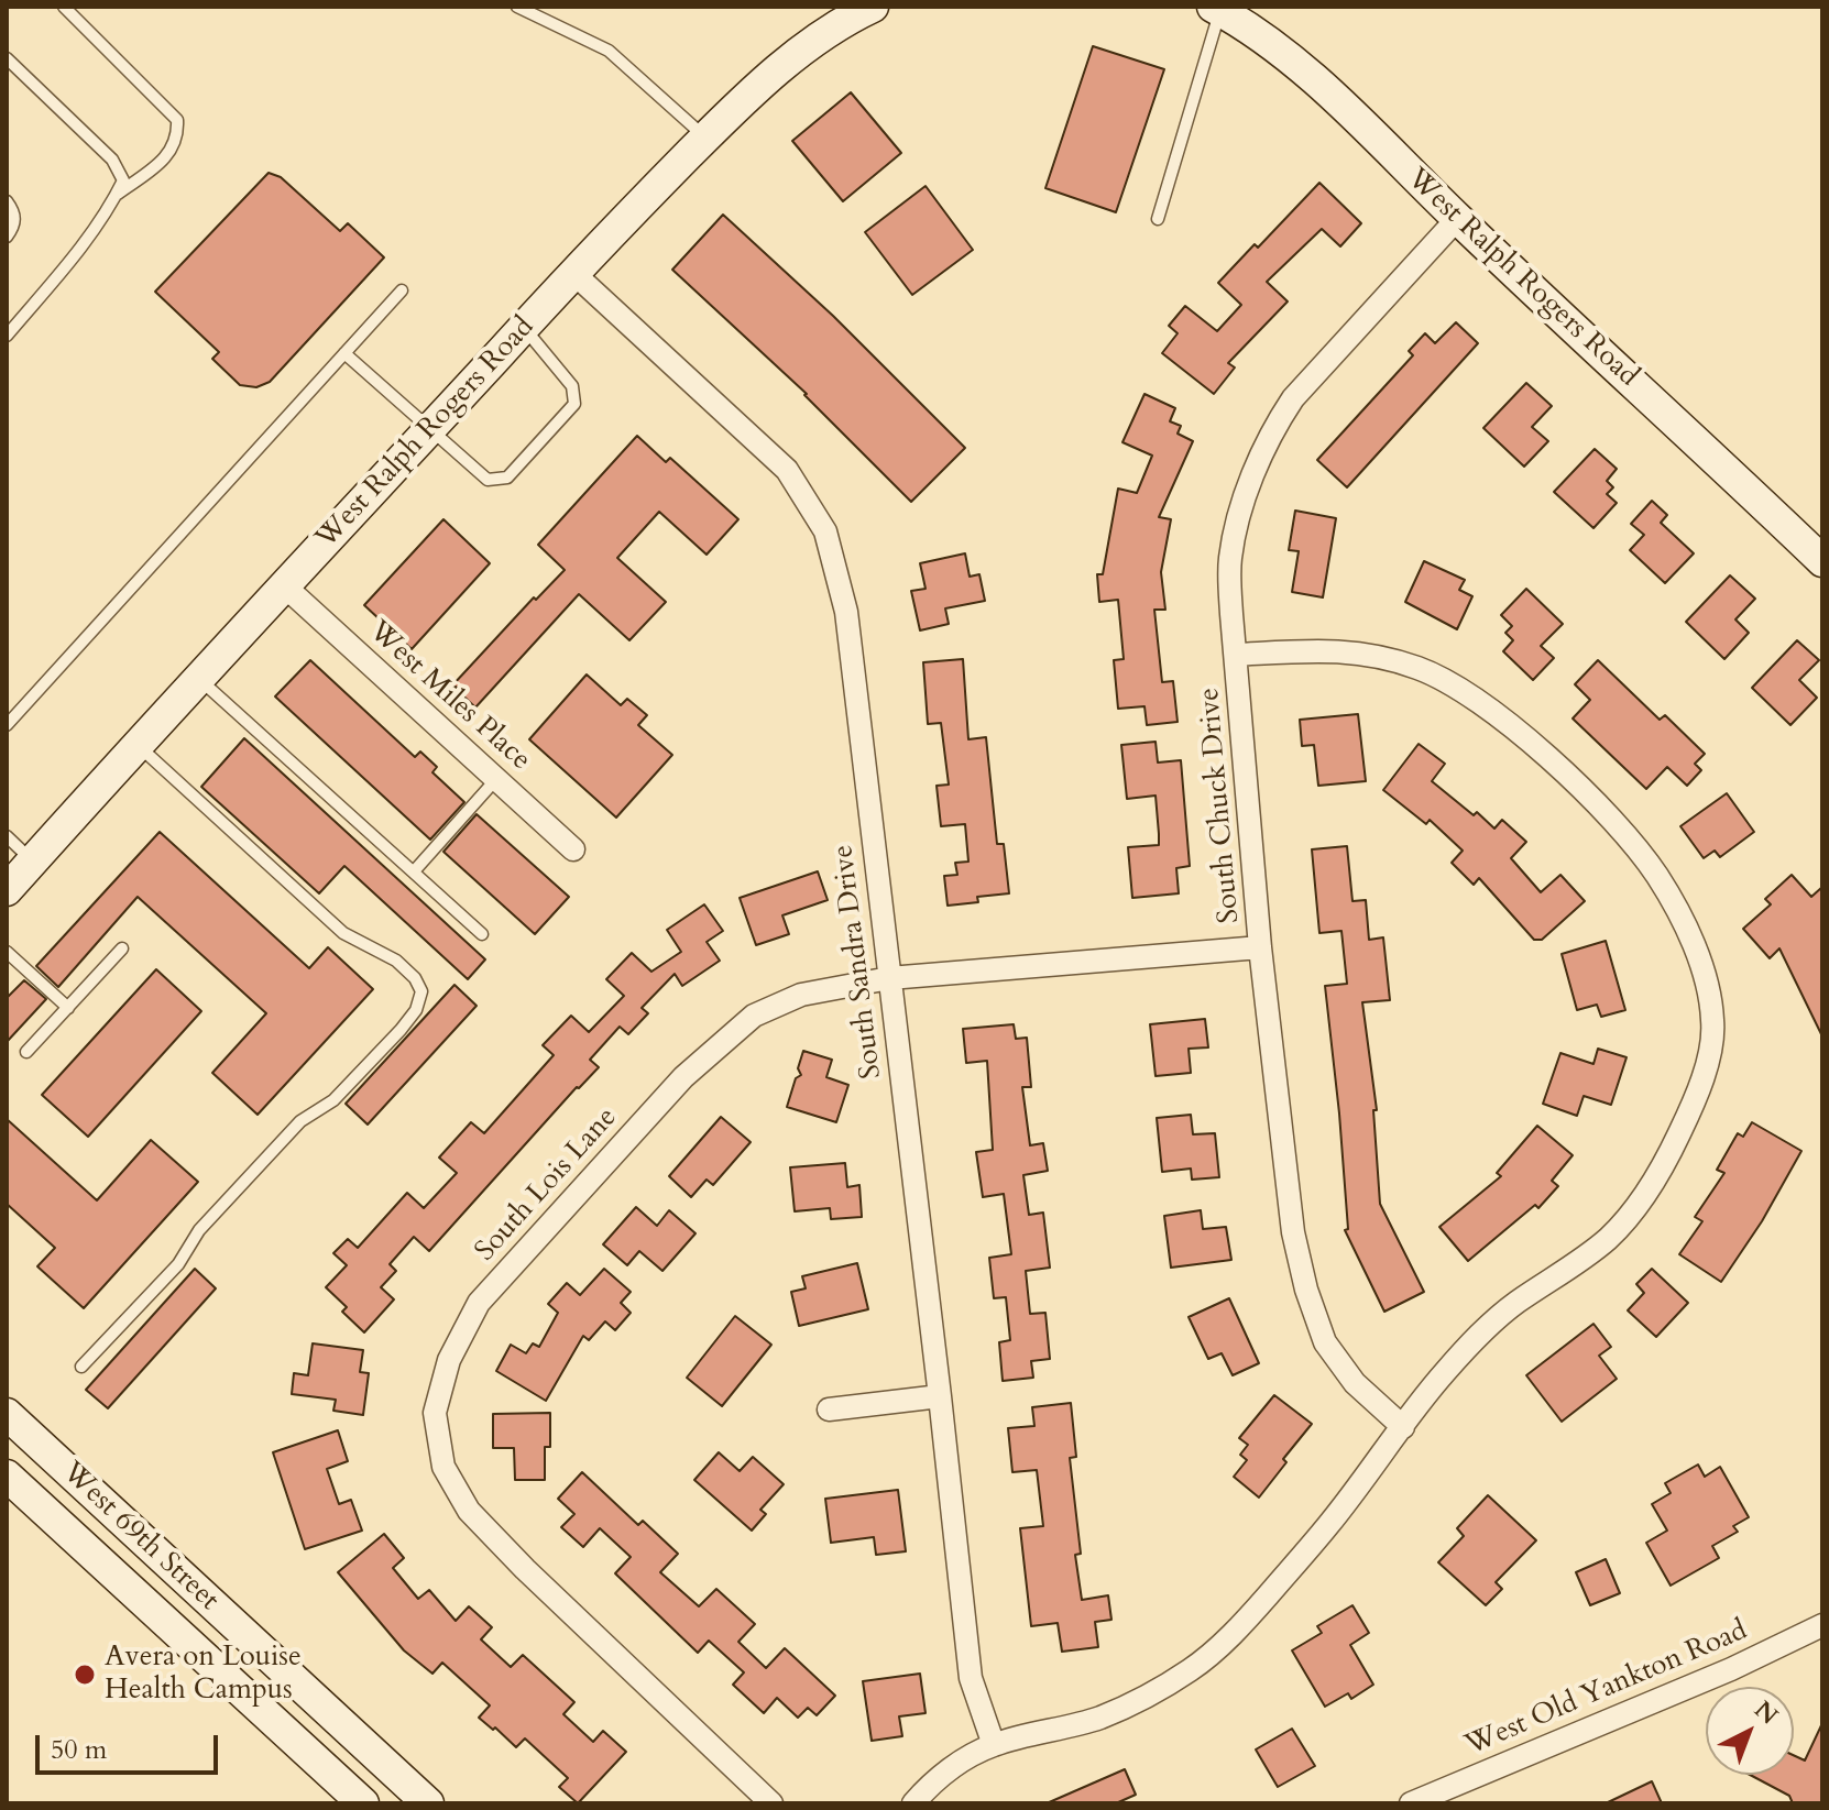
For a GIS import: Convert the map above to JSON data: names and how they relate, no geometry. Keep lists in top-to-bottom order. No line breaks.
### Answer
{"streets":{"street":["West Ralph Rogers Road","West Miles Place","South Chuck Drive","South Sandra Drive","South Lois Lane","West 69th Street","West Old Yankton Road"]},"crossings":[["West Ralph Rogers Road","West Miles Place"],["West Ralph Rogers Road","South Chuck Drive"],["West Ralph Rogers Road","South Sandra Drive"],["South Chuck Drive","South Lois Lane"],["South Sandra Drive","South Lois Lane"]],"places":["Avera on Louise Health Campus"],"scale_bar":"50 m","north":"top right"}
